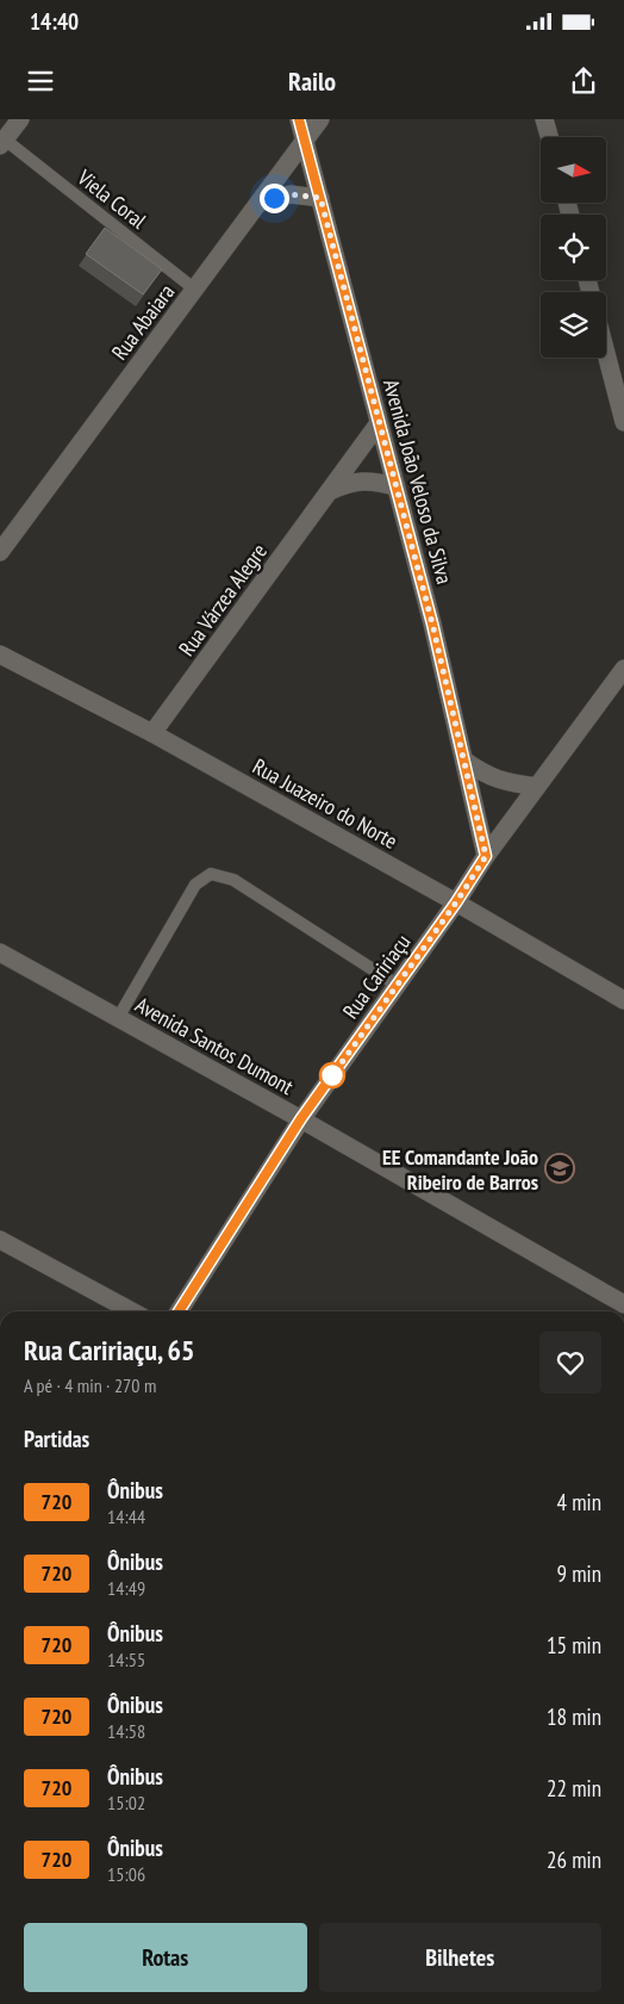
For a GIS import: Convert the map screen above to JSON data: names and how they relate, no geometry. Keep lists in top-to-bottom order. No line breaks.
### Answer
{"streets":{"street":["Rua Abaiara","Avenida João Veloso da Silva","Rua Várzea Alegre","Rua Juazeiro do Norte","Rua Caririaçu","Avenida Santos Dumont"],"lane":["Viela Coral"]},"crossings":[["Viela Coral","Rua Abaiara"],["Rua Abaiara","Avenida João Veloso da Silva"],["Avenida João Veloso da Silva","Rua Várzea Alegre"],["Avenida João Veloso da Silva","Rua Caririaçu"],["Rua Várzea Alegre","Rua Juazeiro do Norte"],["Rua Juazeiro do Norte","Rua Caririaçu"],["Rua Caririaçu","Avenida Santos Dumont"]],"places":{"school or university":["EE Comandante João Ribeiro de Barros"]},"lines":["bus line 720"],"north":"right","page":{"status":"14:40","header":"Railo","heading":[["Rua Caririaçu, 65","A pé · 4 min · 270 m"],"Partidas"],"list":[{"mark":"720","name":"Ônibus","note":"14:44","value":"4 min"},{"mark":"720","name":"Ônibus","note":"14:49","value":"9 min"},{"mark":"720","name":"Ônibus","note":"14:55","value":"15 min"},{"mark":"720","name":"Ônibus","note":"14:58","value":"18 min"},{"mark":"720","name":"Ônibus","note":"15:02","value":"22 min"},{"mark":"720","name":"Ônibus","note":"15:06","value":"26 min"}],"buttons":["Rotas","Bilhetes"]}}
